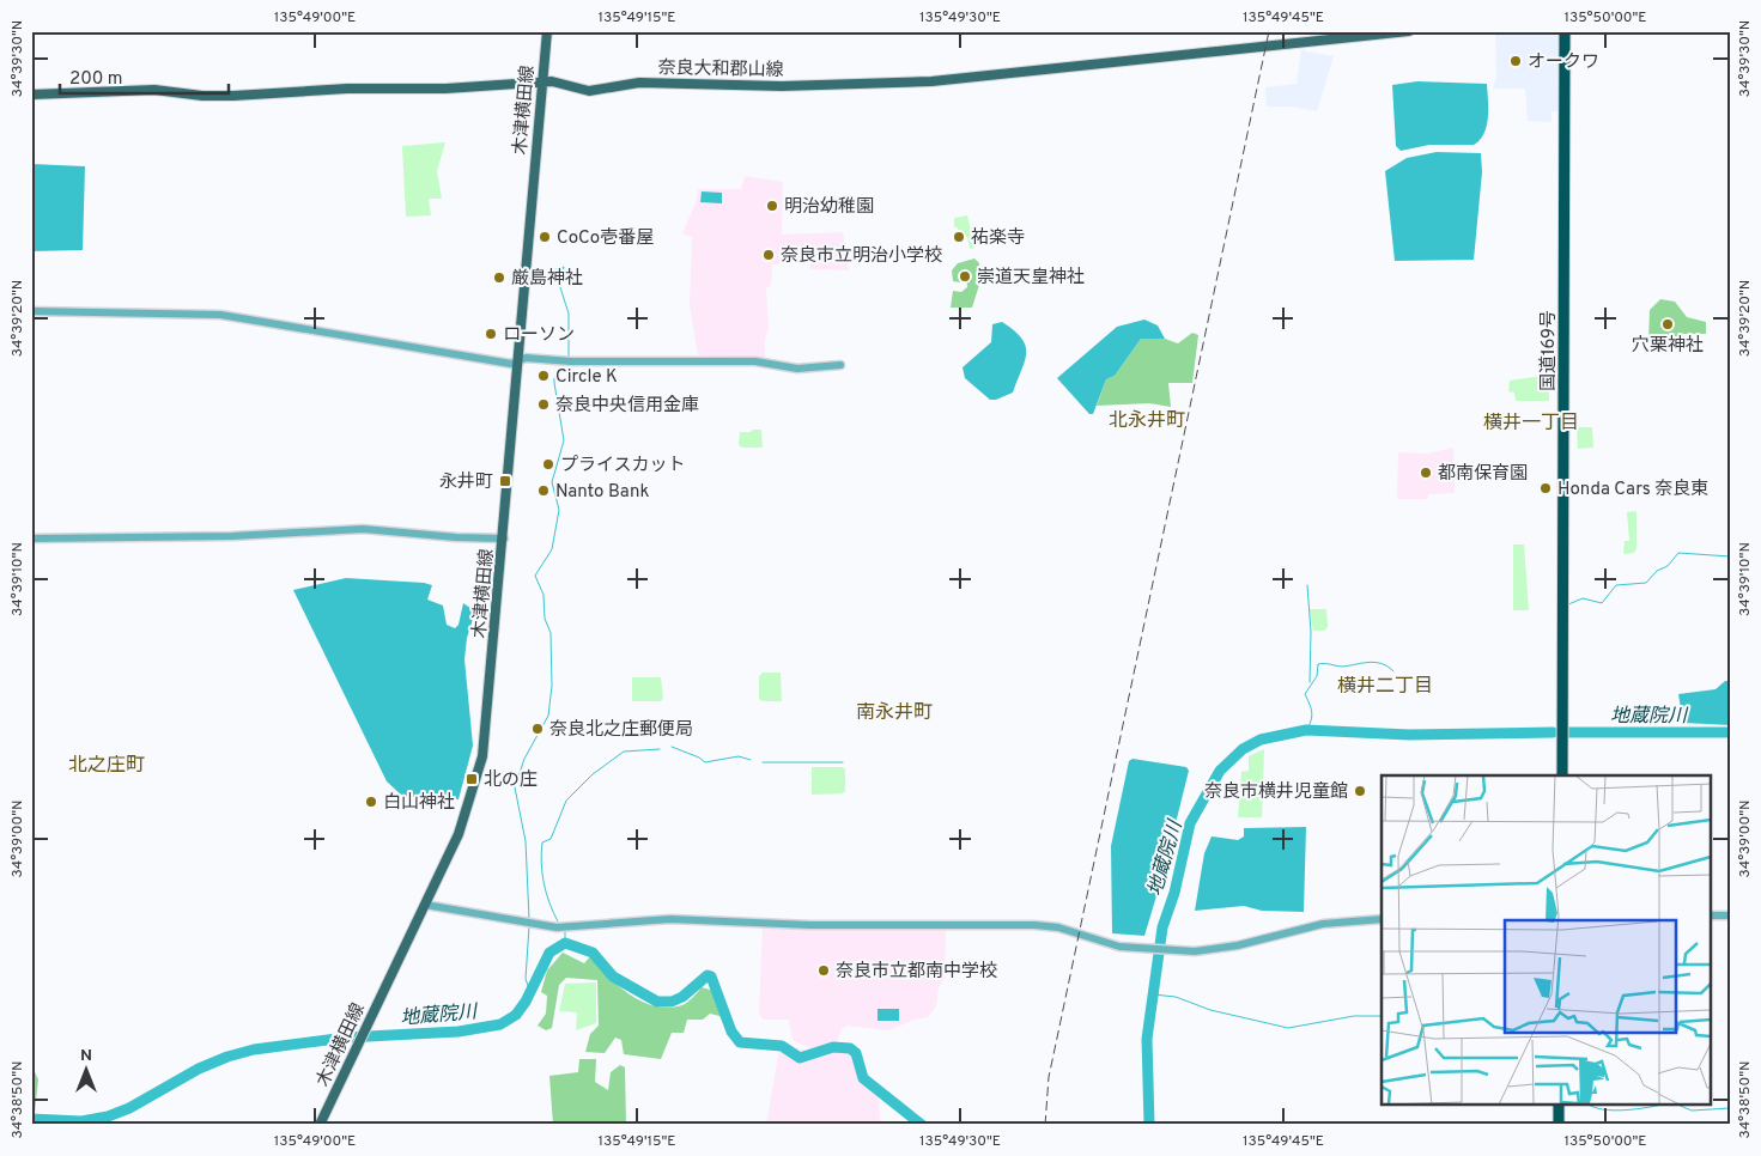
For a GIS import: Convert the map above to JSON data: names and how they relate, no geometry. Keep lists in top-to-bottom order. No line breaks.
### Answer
{"streets":{"highway":["国道169号"],"main road":["奈良大和郡山線","木津横田線"]},"crossings":[["奈良大和郡山線","木津横田線"]],"districts":["北永井町","横井一丁目","横井二丁目","南永井町","北之庄町"],"water":["地蔵院川"],"places":{"other":["オークワ","明治幼稚園","CoCo壱番屋","祐楽寺","奈良市立明治小学校","崇道天皇神社","厳島神社","穴栗神社","ローソン","Circle K","奈良中央信用金庫","プライスカット","都南保育園","Honda Cars 奈良東","Nanto Bank","奈良北之庄郵便局","奈良市横井児童館","白山神社","奈良市立都南中学校"],"transit":["永井町","北の庄"]},"scale_bar":"200 m","north":"top","coordinates":["135°49'00\"E","135°49'15\"E","135°49'30\"E","135°49'45\"E","135°50'00\"E","34°39'30\"N","34°39'20\"N","34°39'10\"N","34°39'00\"N","34°38'50\"N"]}
